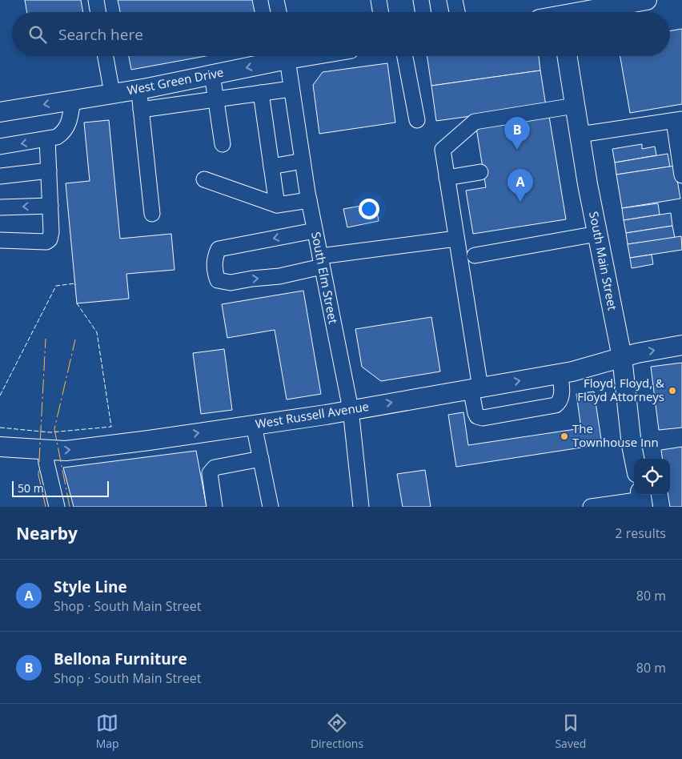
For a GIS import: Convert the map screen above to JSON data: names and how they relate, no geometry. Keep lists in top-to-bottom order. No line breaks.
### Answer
{"streets":{"main road":["West Green Drive","South Main Street","West Russell Avenue"],"street":["South Elm Street"]},"crossings":[["South Main Street","West Russell Avenue"],["South Elm Street","West Russell Avenue"]],"one_way":["West Green Drive","West Russell Avenue"],"places":["Floyd, Floyd, & Floyd Attorneys","The Townhouse Inn"],"scale_bar":"50 m","page":{"search":"Search here","pins":["B","A"],"scale":"50 m","heading":["Nearby","2 results"],"list":[{"mark":"A","name":"Style Line","note":"Shop · South Main Street","value":"80 m"},{"mark":"B","name":"Bellona Furniture","note":"Shop · South Main Street","value":"80 m"}],"nav":["Map","Directions","Saved"]}}
